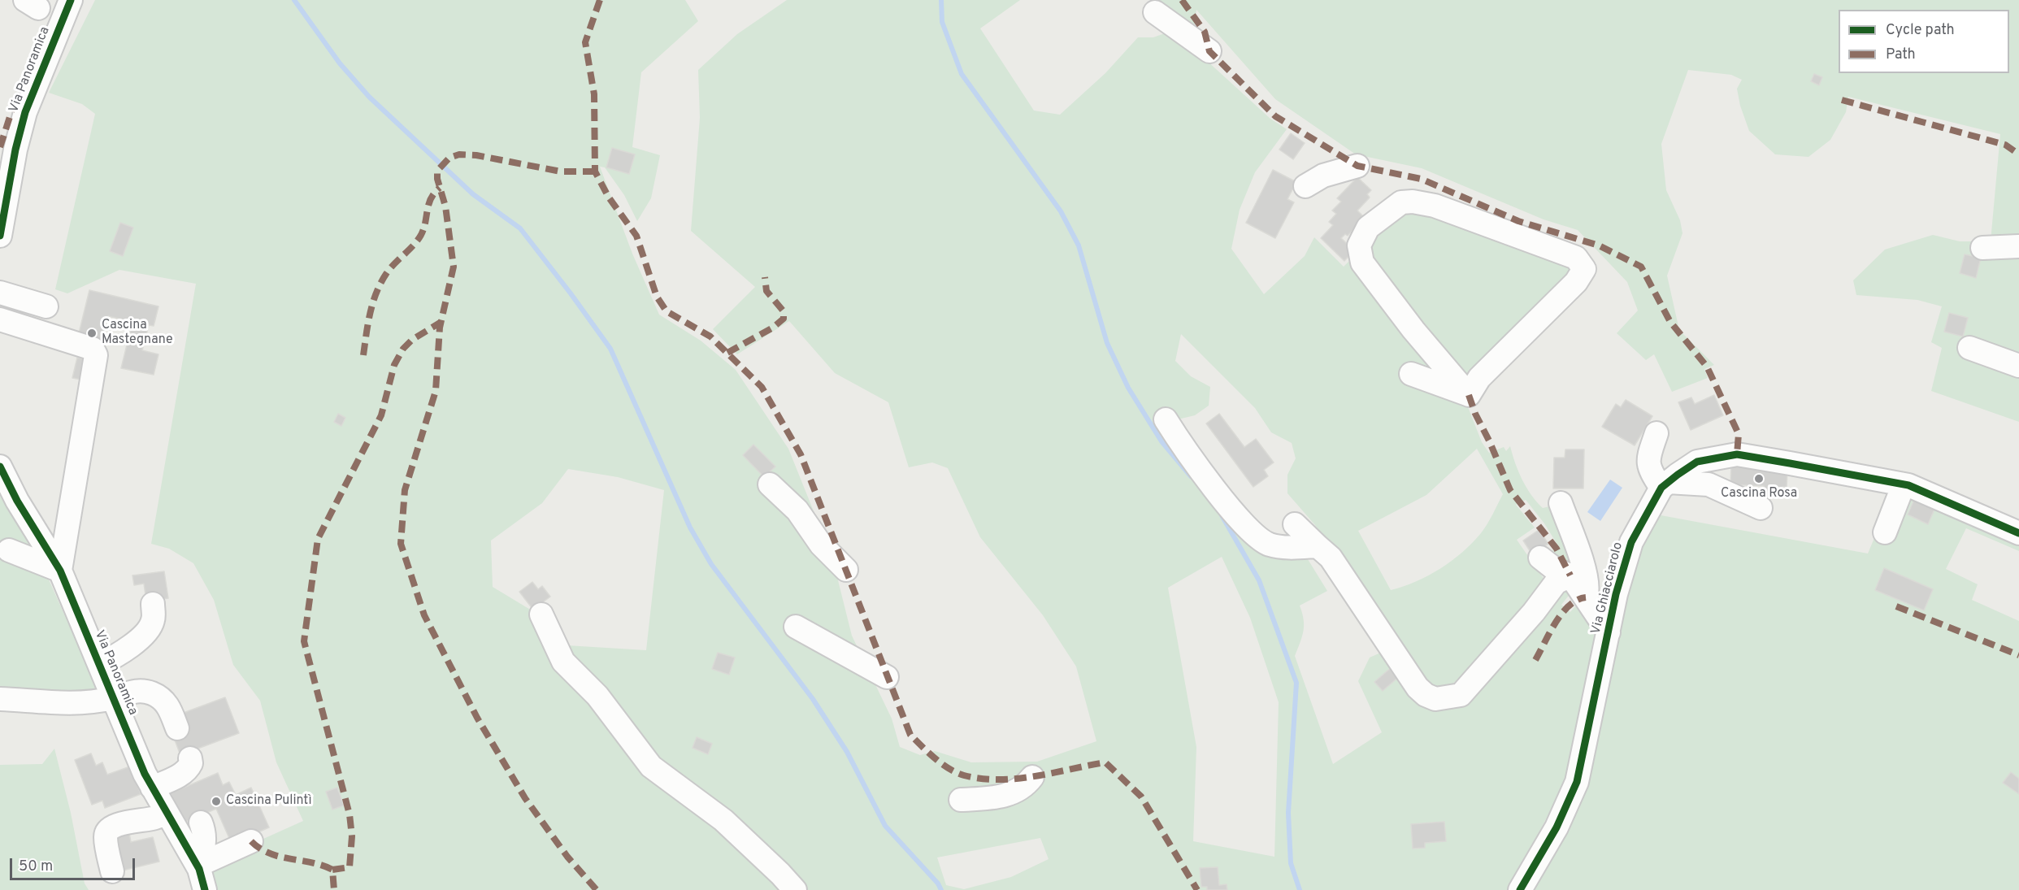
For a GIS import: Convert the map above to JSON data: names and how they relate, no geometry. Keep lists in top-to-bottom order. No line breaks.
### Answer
{"streets":{"street":["Via Panoramica","Via Ghiacciarolo"]},"places":["Cascina Mastegnane","Cascina Rosa","Cascina Pulintì"],"legend":["Cycle path","Path"],"scale_bar":"50 m"}
